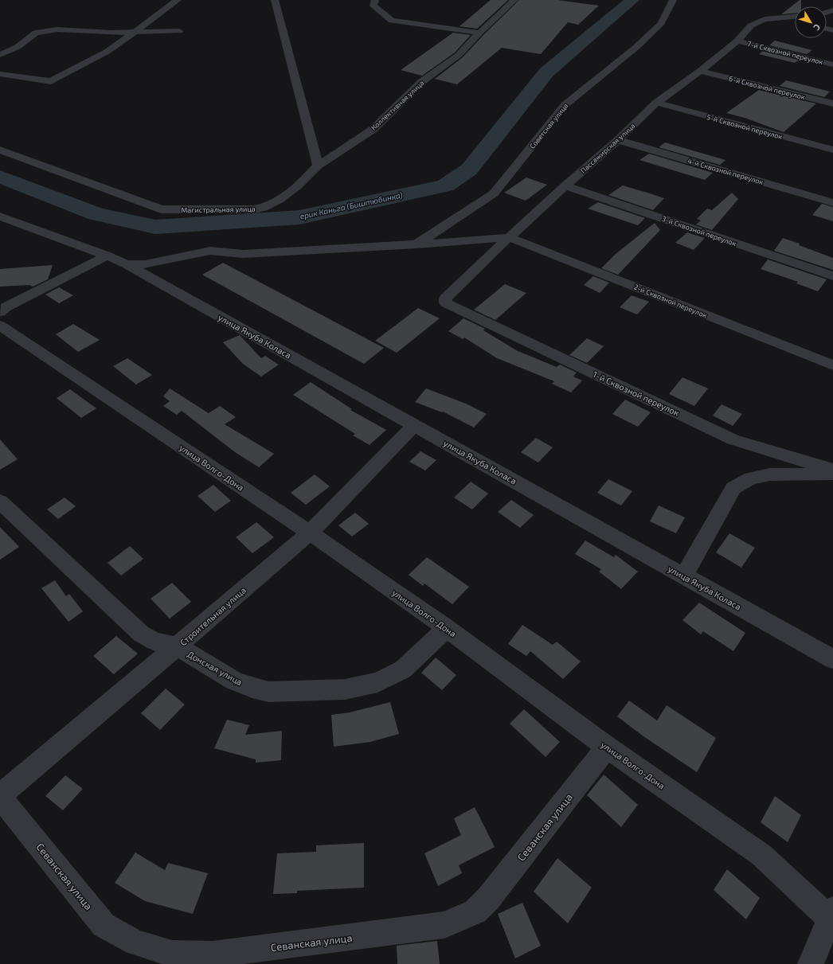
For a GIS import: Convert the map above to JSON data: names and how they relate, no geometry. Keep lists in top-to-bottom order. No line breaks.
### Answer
{"streets":{"street":["7-й Сквозной переулок","6-й Сквозной переулок","Коллективная улица","Советская улица","5-й Сквозной переулок","Пассажирская улица","4-й Сквозной переулок","Магистральная улица","3-й Сквозной переулок","2-й Сквозной переулок","улица Якуба Коласа","1-й Сквозной переулок","улица Волго-Дона","Строительная улица","Донская улица","Севанская улица"]},"crossings":[["7-й Сквозной переулок","Пассажирская улица"],["6-й Сквозной переулок","Пассажирская улица"],["Коллективная улица","Магистральная улица"],["5-й Сквозной переулок","Пассажирская улица"],["Пассажирская улица","4-й Сквозной переулок"],["Пассажирская улица","3-й Сквозной переулок"],["Пассажирская улица","2-й Сквозной переулок"],["Пассажирская улица","1-й Сквозной переулок"],["улица Якуба Коласа","Строительная улица"],["улица Волго-Дона","Строительная улица"],["улица Волго-Дона","Донская улица"],["улица Волго-Дона","Севанская улица"],["Строительная улица","Донская улица"],["Строительная улица","Севанская улица"]],"water":["ерик Каньга (Биштюбинка)"],"north":"bottom right"}
